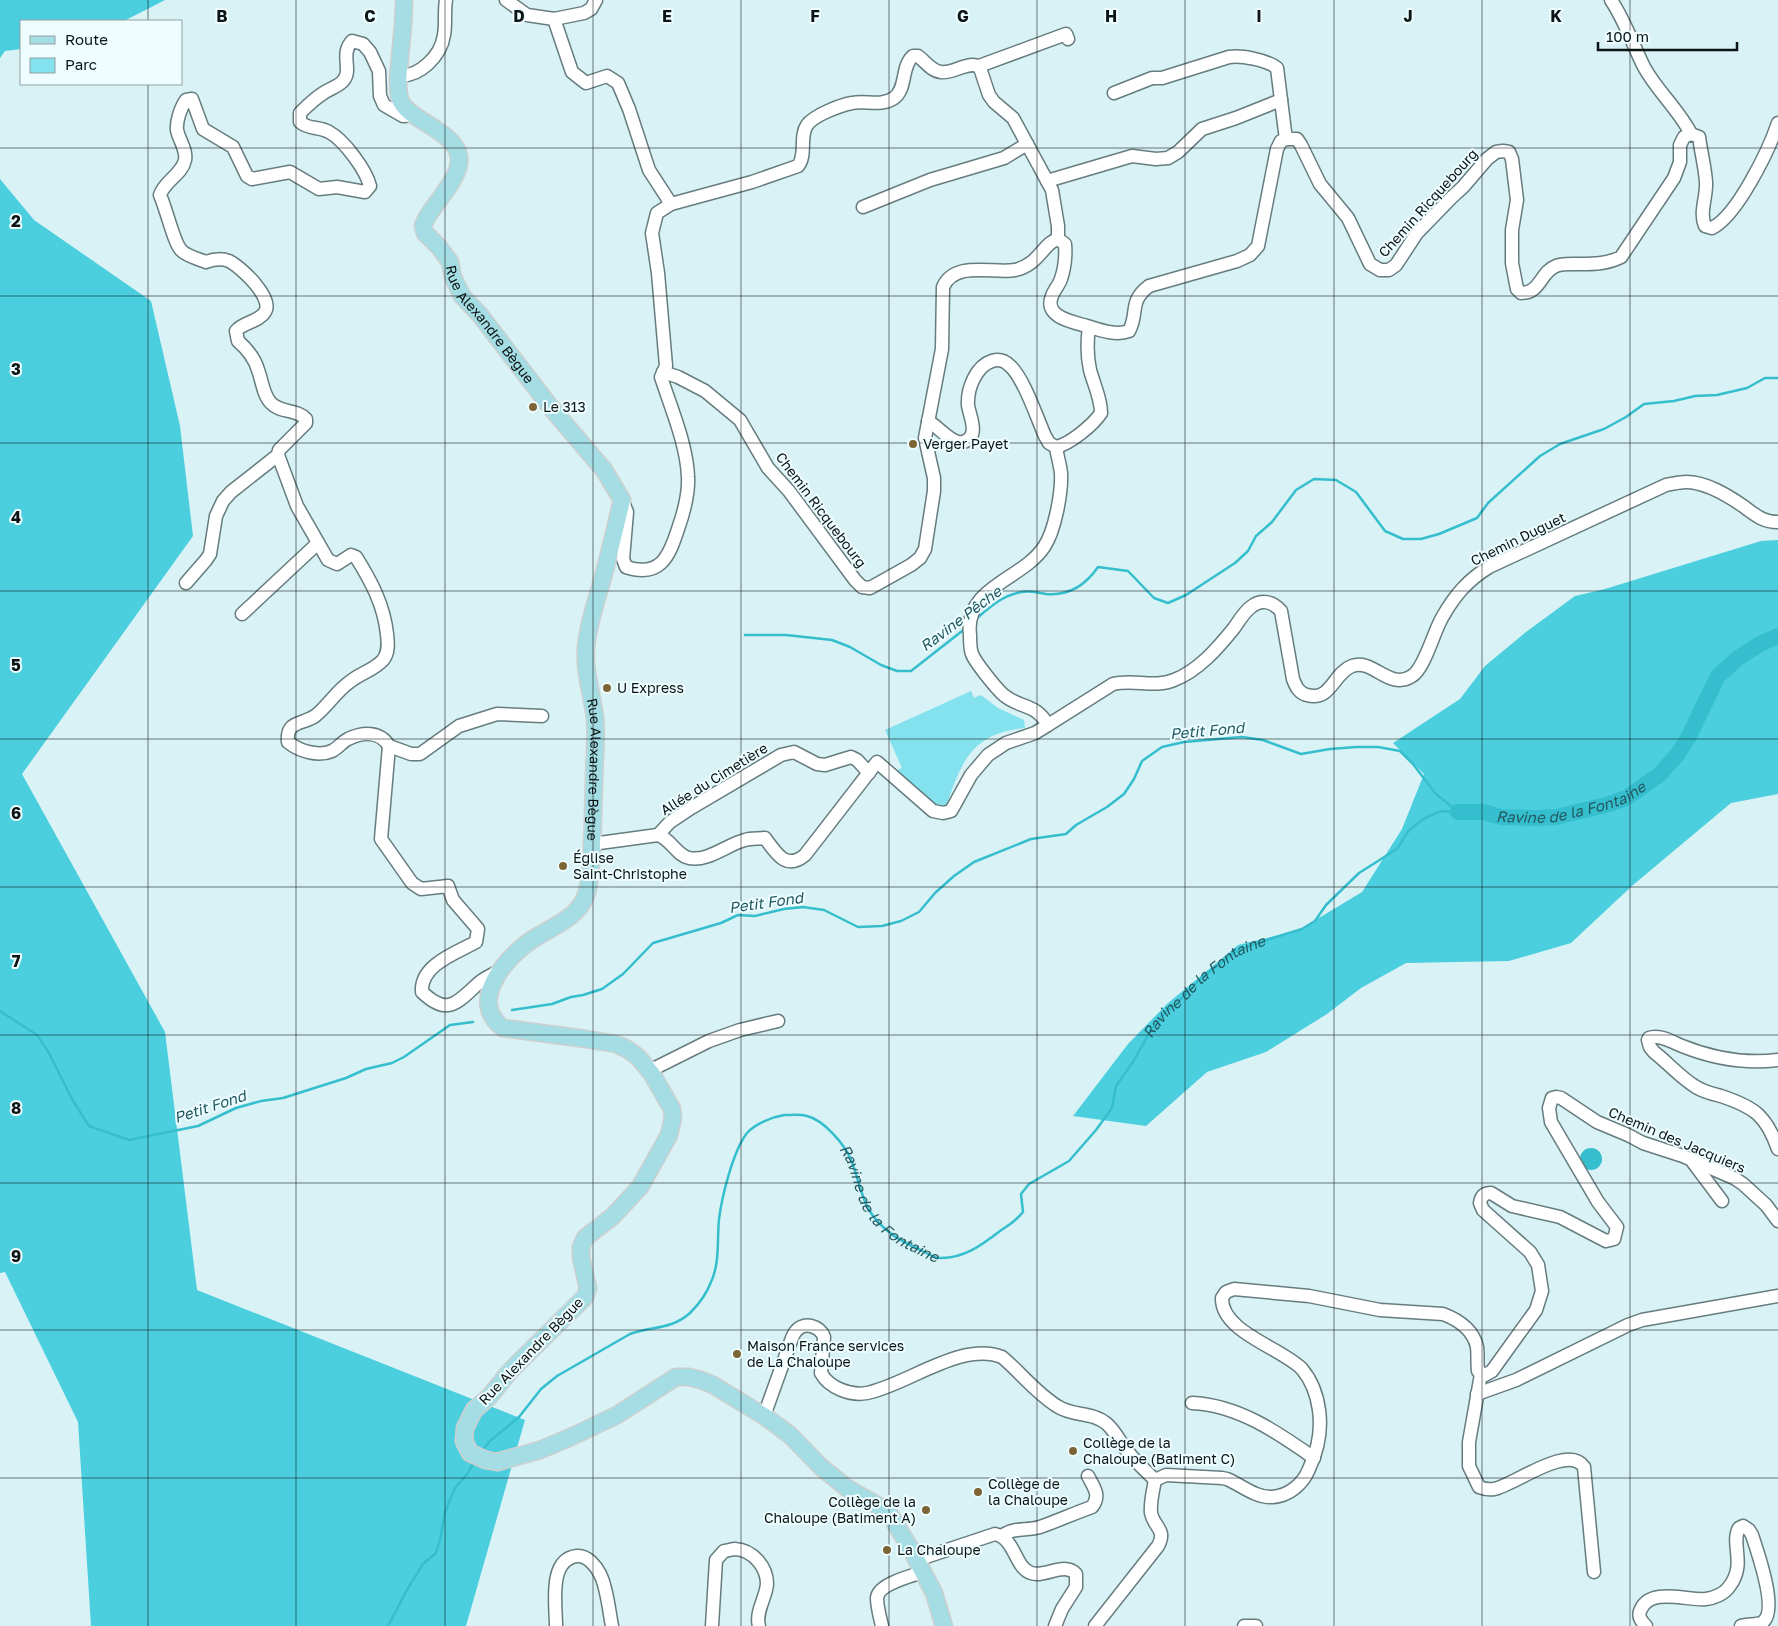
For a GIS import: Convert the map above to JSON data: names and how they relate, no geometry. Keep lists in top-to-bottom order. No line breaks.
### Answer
{"streets":{"main road":["Rue Alexandre Bègue"],"street":["Chemin Ricquebourg","Chemin Duguet","Allée du Cimetière","Chemin des Jacquiers"]},"water":["Ravine Pêche","Petit Fond","Ravine de la Fontaine"],"places":["Le 313","Verger Payet","U Express","Église Saint-Christophe","Maison France services de La Chaloupe","Collège de la Chaloupe (Batiment C)","Collège de la Chaloupe","Collège de la Chaloupe (Batiment A)","La Chaloupe"],"legend":["Route","Parc"],"scale_bar":"100 m","grid":{"columns":["B","C","D","E","F","G","H","I","J","K"],"rows":["2","3","4","5","6","7","8","9"]}}
